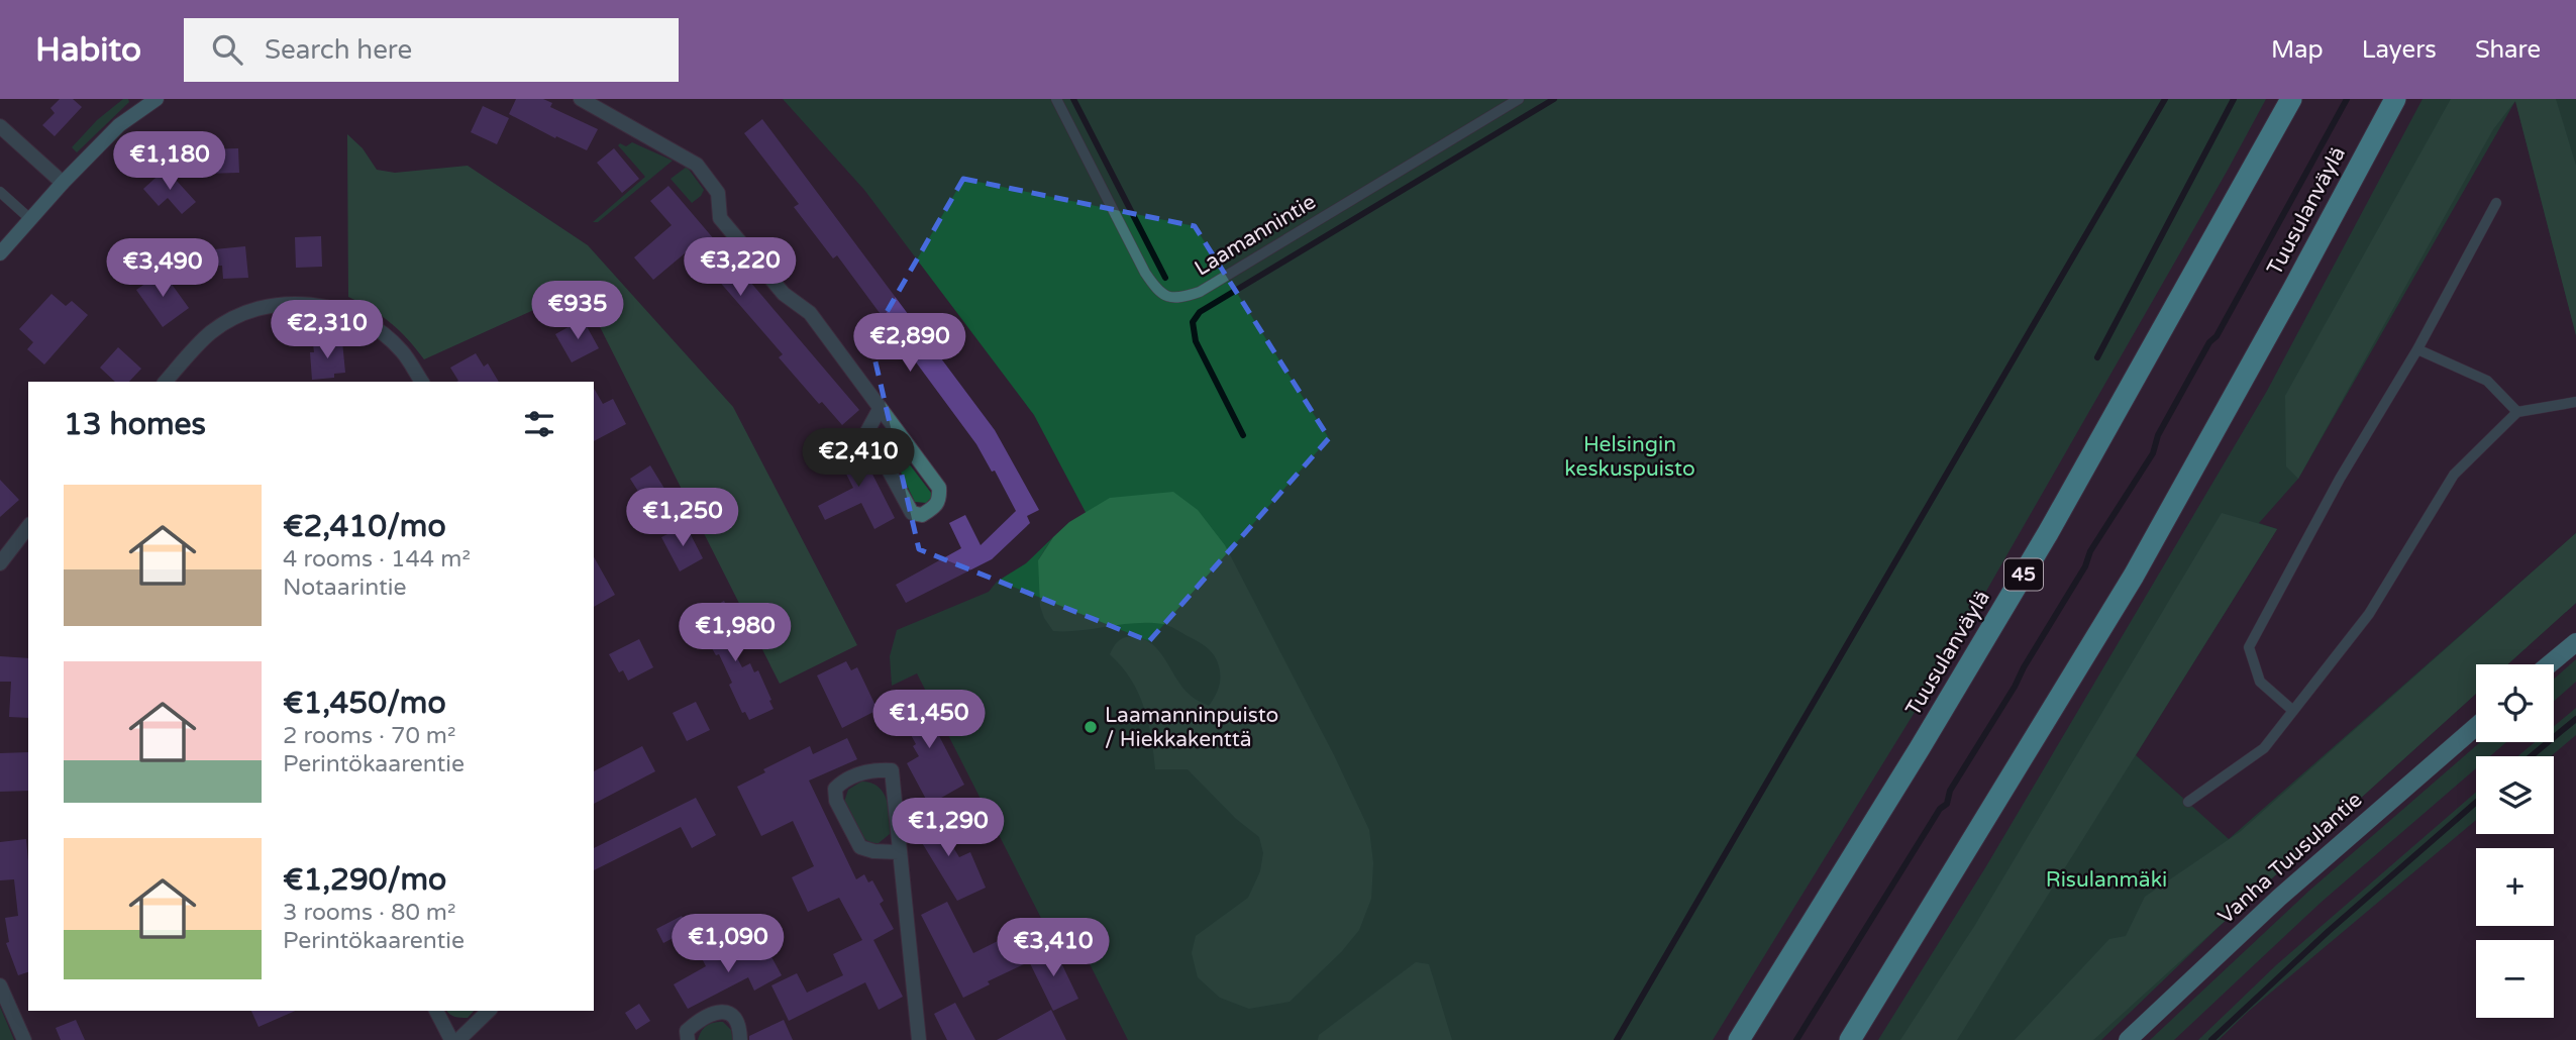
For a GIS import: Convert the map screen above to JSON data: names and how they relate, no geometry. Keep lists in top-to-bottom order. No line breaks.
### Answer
{"streets":{"highway":["Tuusulanväylä","45"],"main road":["Vanha Tuusulantie"],"lane":["Laamannintie"]},"parks":["Helsingin keskuspuisto","Risulanmäki"],"places":["Laamanninpuisto / Hiekkakenttä"],"page":{"header":"Habito","search":"Search here","nav":["Map","Layers","Share"],"price":["€1,180","€3,220","€3,490","€935","€2,310","€2,890","€2,410","€1,250","€1,980","€1,450","€1,290","€1,090","€3,410"],"heading":"13 homes","list":[{"name":"€2,410/mo","note":"4 rooms · 144 m² · Notaarintie"},{"name":"€1,450/mo","note":"2 rooms · 70 m² · Perintökaarentie"},{"name":"€1,290/mo","note":"3 rooms · 80 m² · Perintökaarentie"}],"map_buttons":["+","−"]}}
